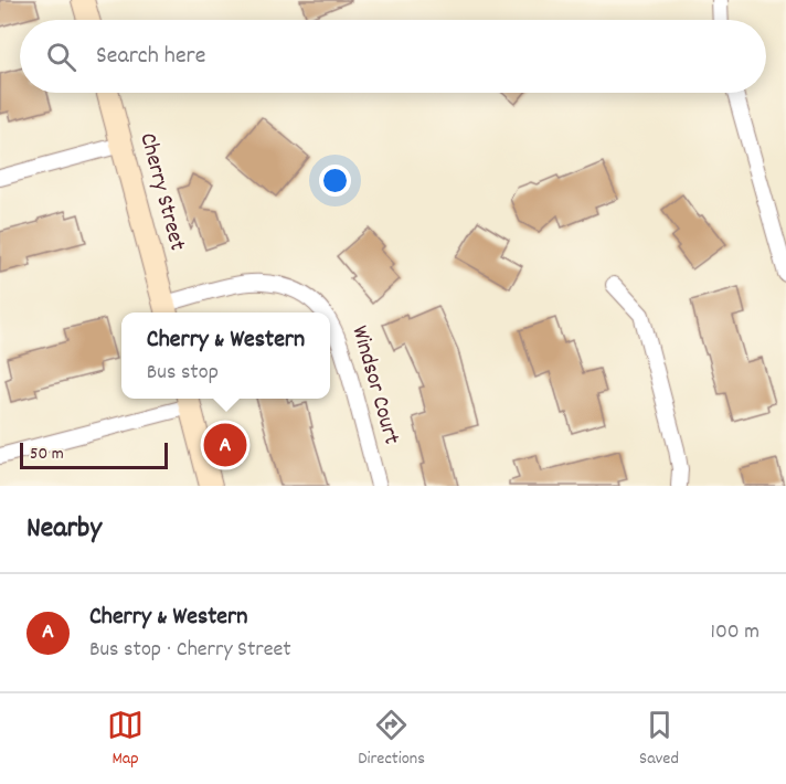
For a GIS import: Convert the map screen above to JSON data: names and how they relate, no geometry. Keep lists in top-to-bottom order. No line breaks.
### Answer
{"streets":{"main road":["Cherry Street"],"street":["Windsor Court"]},"crossings":[["Cherry Street","Windsor Court"]],"scale_bar":"50 m","page":{"search":"Search here","popup":["Cherry & Western","Bus stop"],"pins":"A","scale":"50 m","heading":"Nearby","list":[{"mark":"A","name":"Cherry & Western","note":"Bus stop · Cherry Street","value":"100 m"}],"nav":["Map","Directions","Saved"]}}
